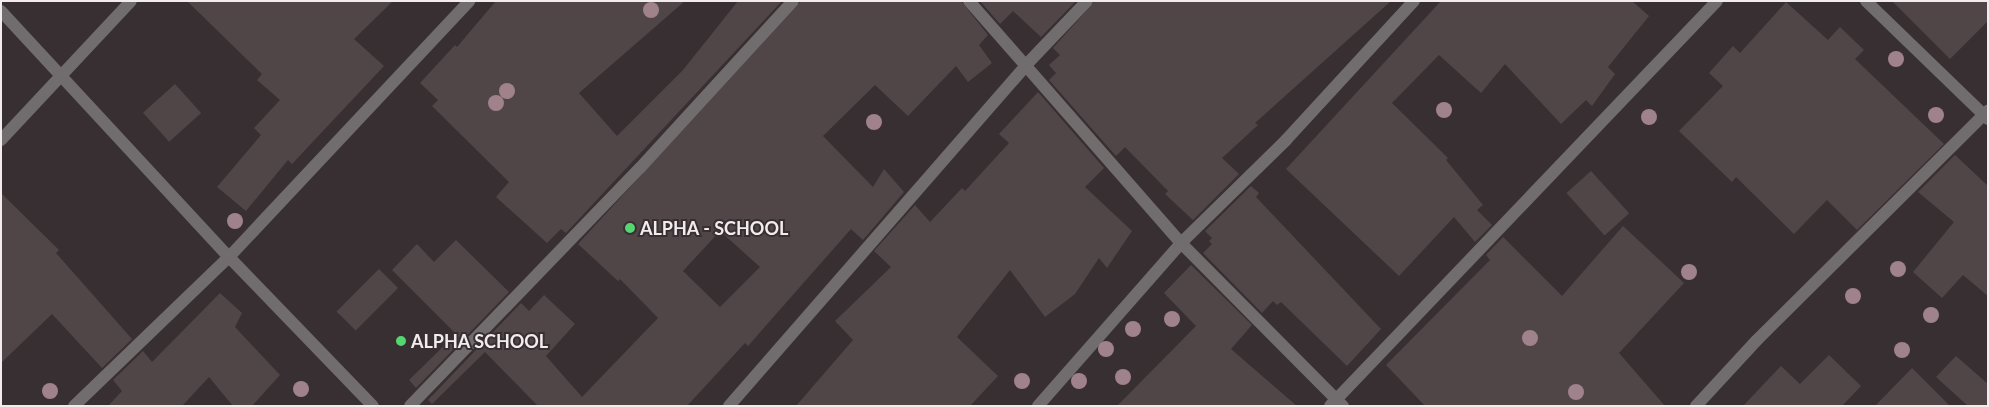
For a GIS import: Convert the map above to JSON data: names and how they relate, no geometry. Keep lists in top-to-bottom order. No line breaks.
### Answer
{"places":["ALPHA - SCHOOL","ALPHA SCHOOL"]}
